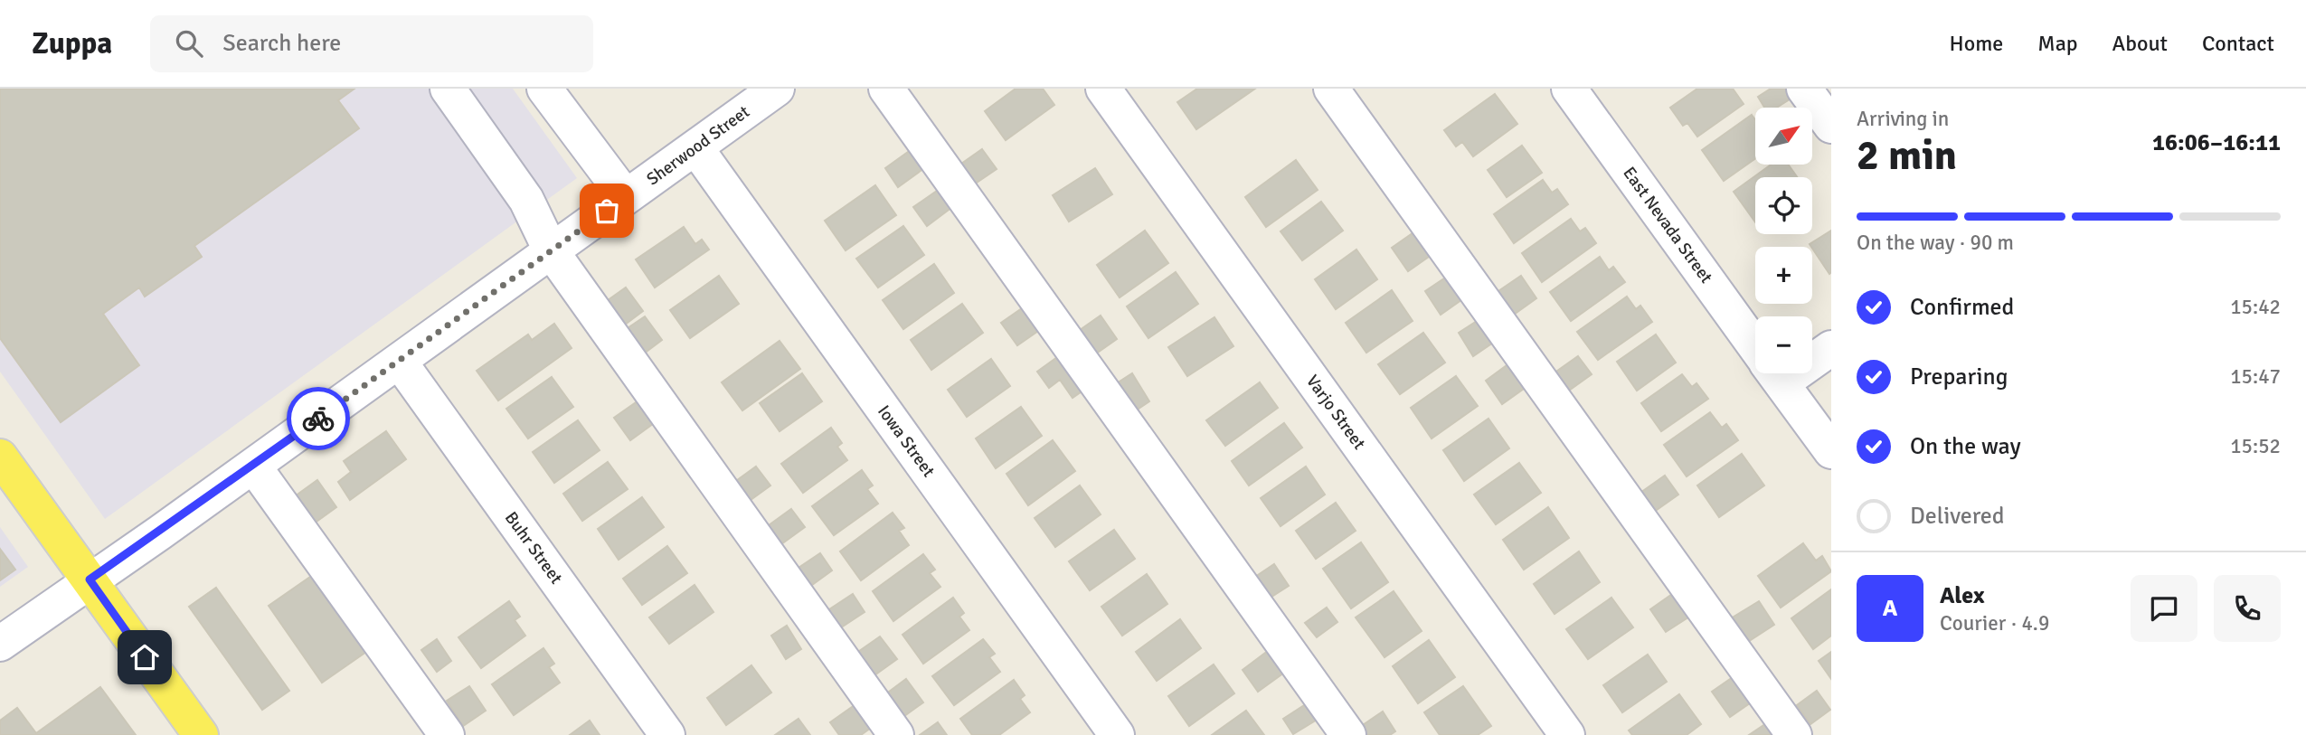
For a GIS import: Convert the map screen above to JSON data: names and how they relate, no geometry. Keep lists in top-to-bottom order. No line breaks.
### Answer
{"streets":{"street":["Sherwood Street","East Nevada Street","Varjo Street","Iowa Street","Buhr Street"]},"crossings":[["Sherwood Street","Iowa Street"],["Sherwood Street","Buhr Street"]],"north":"top right","page":{"header":"Zuppa","search":"Search here","nav":["Home","Map","About","Contact"],"heading":["2 min","Arriving in","16:06–16:11"],"panel":["Alex","Courier · 4.9"],"map_buttons":["+","−"],"bar":"On the way · 90 m","list":[["Confirmed","15:42"],["Preparing","15:47"],["On the way","15:52"],"Delivered"],"round":"A"}}
